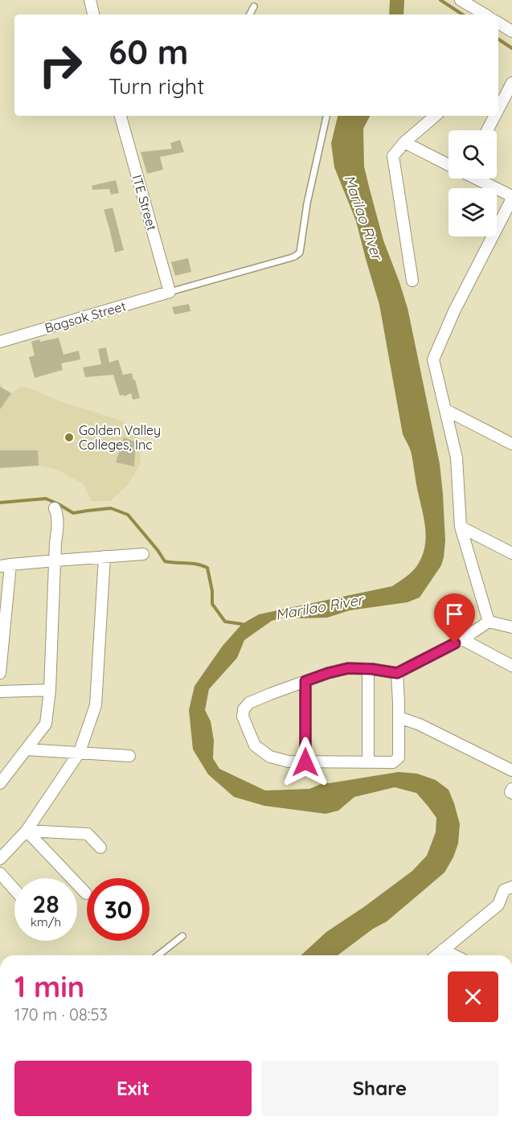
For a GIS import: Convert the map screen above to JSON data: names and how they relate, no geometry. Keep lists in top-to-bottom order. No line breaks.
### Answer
{"streets":{"street":["ITE Street","Bagsak Street"]},"crossings":[["ITE Street","Bagsak Street"]],"water":["Marilao River"],"places":["Golden Valley Colleges, Inc"],"page":{"turn":["60 m","Turn right"],"speed":"28 km/h","limit":"30","heading":["1 min","170 m · 08:53"],"buttons":["Exit","Share"]}}
